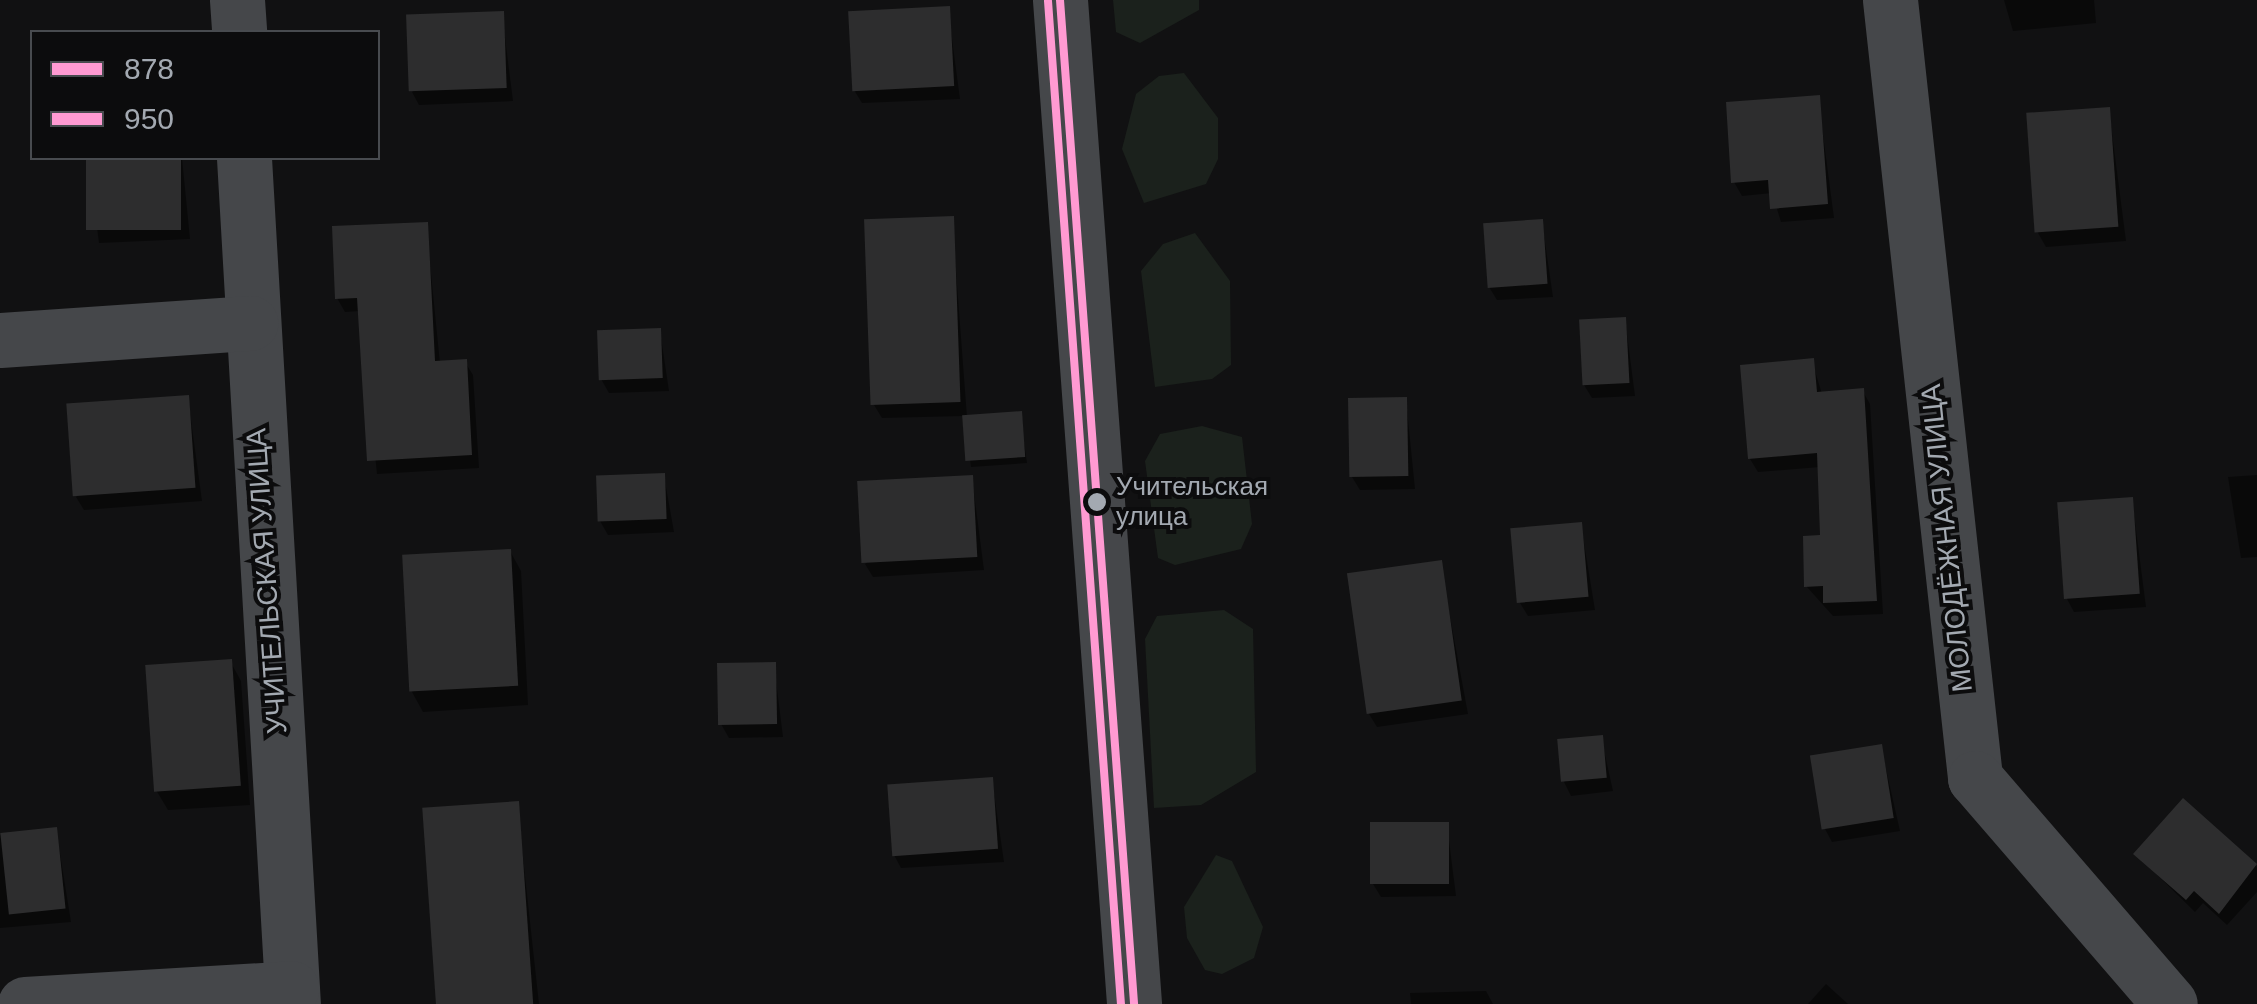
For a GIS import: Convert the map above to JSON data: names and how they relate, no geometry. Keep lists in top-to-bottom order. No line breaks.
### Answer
{"streets":{"street":["МОЛОДЁЖНАЯ УЛИЦА","УЧИТЕЛЬСКАЯ УЛИЦА"]},"places":["Учительская улица"],"lines":["transit line 878","transit line 950"],"legend":["878","950"]}
